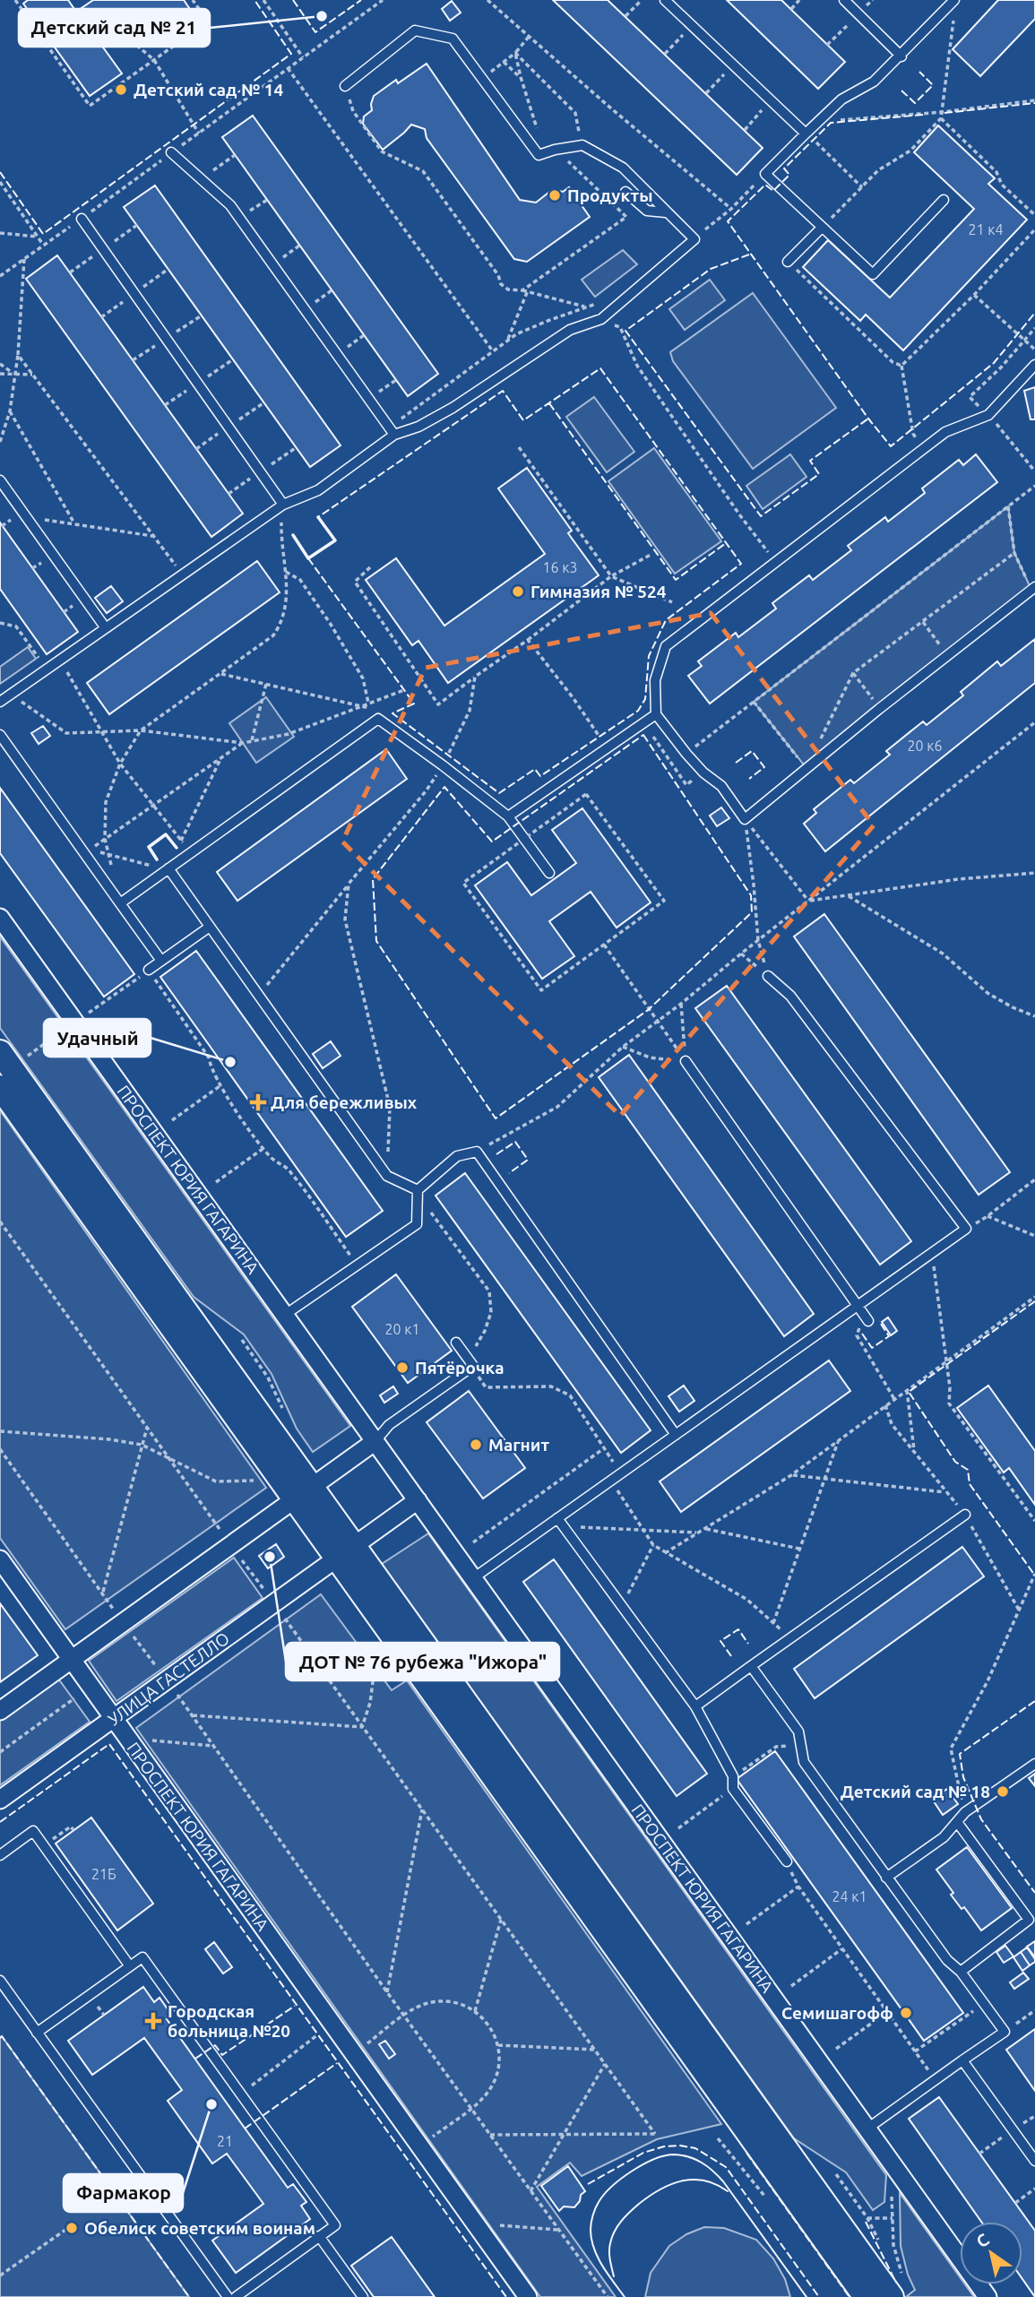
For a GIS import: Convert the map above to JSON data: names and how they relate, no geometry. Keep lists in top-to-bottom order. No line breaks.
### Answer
{"streets":{"street":["ПРОСПЕКТ ЮРИЯ ГАГАРИНА","УЛИЦА ГАСТЕЛЛО"]},"crossings":[["ПРОСПЕКТ ЮРИЯ ГАГАРИНА","УЛИЦА ГАСТЕЛЛО"]],"places":{"other":["Детский сад № 21","Детский сад № 14","Продукты","Гимназия № 524","Удачный","Пятёрочка","Магнит","ДОТ № 76 рубежа \"Ижора\"","Детский сад № 18","Семишагофф","Фармакор","Обелиск советским воинам"],"health":["Для бережливых","Городская больница №20"]},"house_numbers":["21 к4","16 к3","20 к6","20 к1","21Б","24 к1","21"],"north":"top left"}
